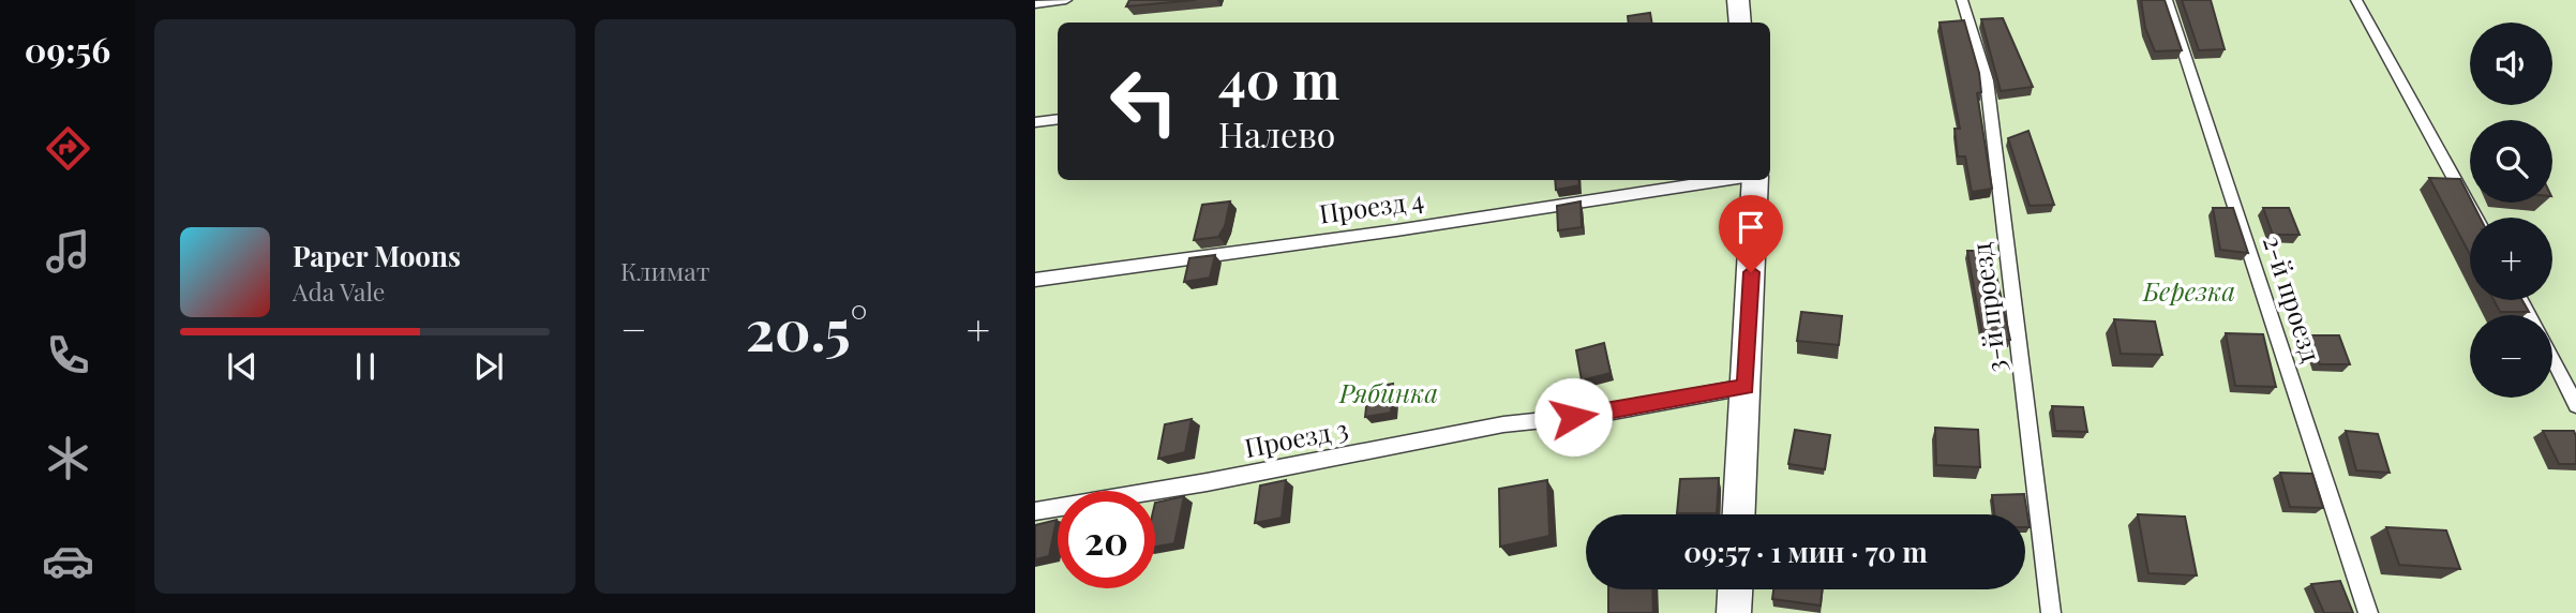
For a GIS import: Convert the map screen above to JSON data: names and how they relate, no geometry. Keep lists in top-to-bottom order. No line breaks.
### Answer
{"streets":{"lane":["Проезд 4","2-й проезд","3-й проезд","Проезд 3"]},"parks":["Березка","Рябинка"],"page":{"tabs":"09:56","tile":"Климат","map_buttons":["+","−"],"turn":["40 m","Налево"],"song":["Paper Moons","Ada Vale"],"heat":["−","20.5°","+"],"limit":"20","trip":"09:57 · 1 мин · 70 m"}}
